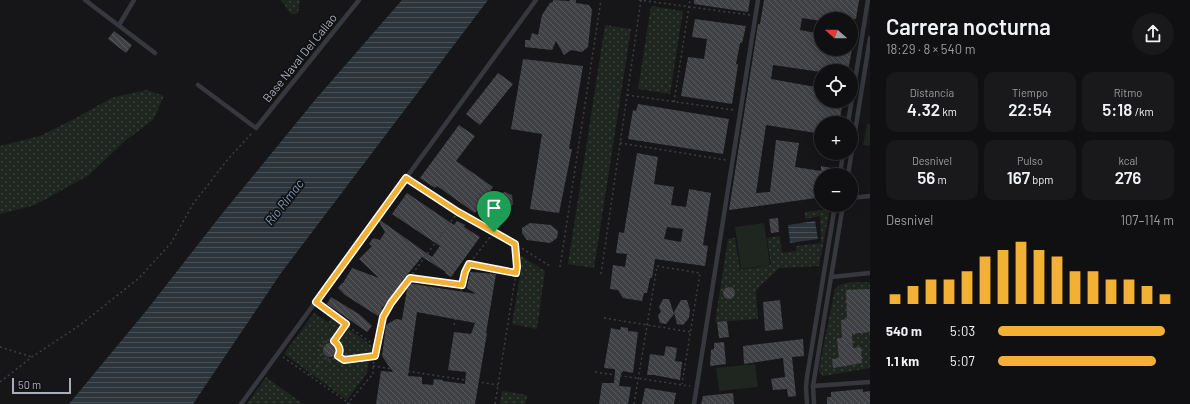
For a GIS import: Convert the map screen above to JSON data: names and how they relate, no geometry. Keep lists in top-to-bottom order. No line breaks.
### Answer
{"streets":{"lane":["Base Naval Del Callao"]},"water":["Río Rímac"],"scale_bar":"50 m","north":"left","page":{"heading":["Carrera nocturna","18:29 · 8 × 540 m"],"map_buttons":["+","−"],"stats":[["Distancia","4.32 km"],["Tiempo","22:54"],["Ritmo","5:18 /km"],["Desnivel","56 m"],["Pulso","167 bpm"],["kcal","276"]],"chart":["Desnivel","107–114 m"],"list":[{"name":"540 m","note":"5:03"},{"name":"1.1 km","note":"5:07"}],"scale":"50 m"}}
